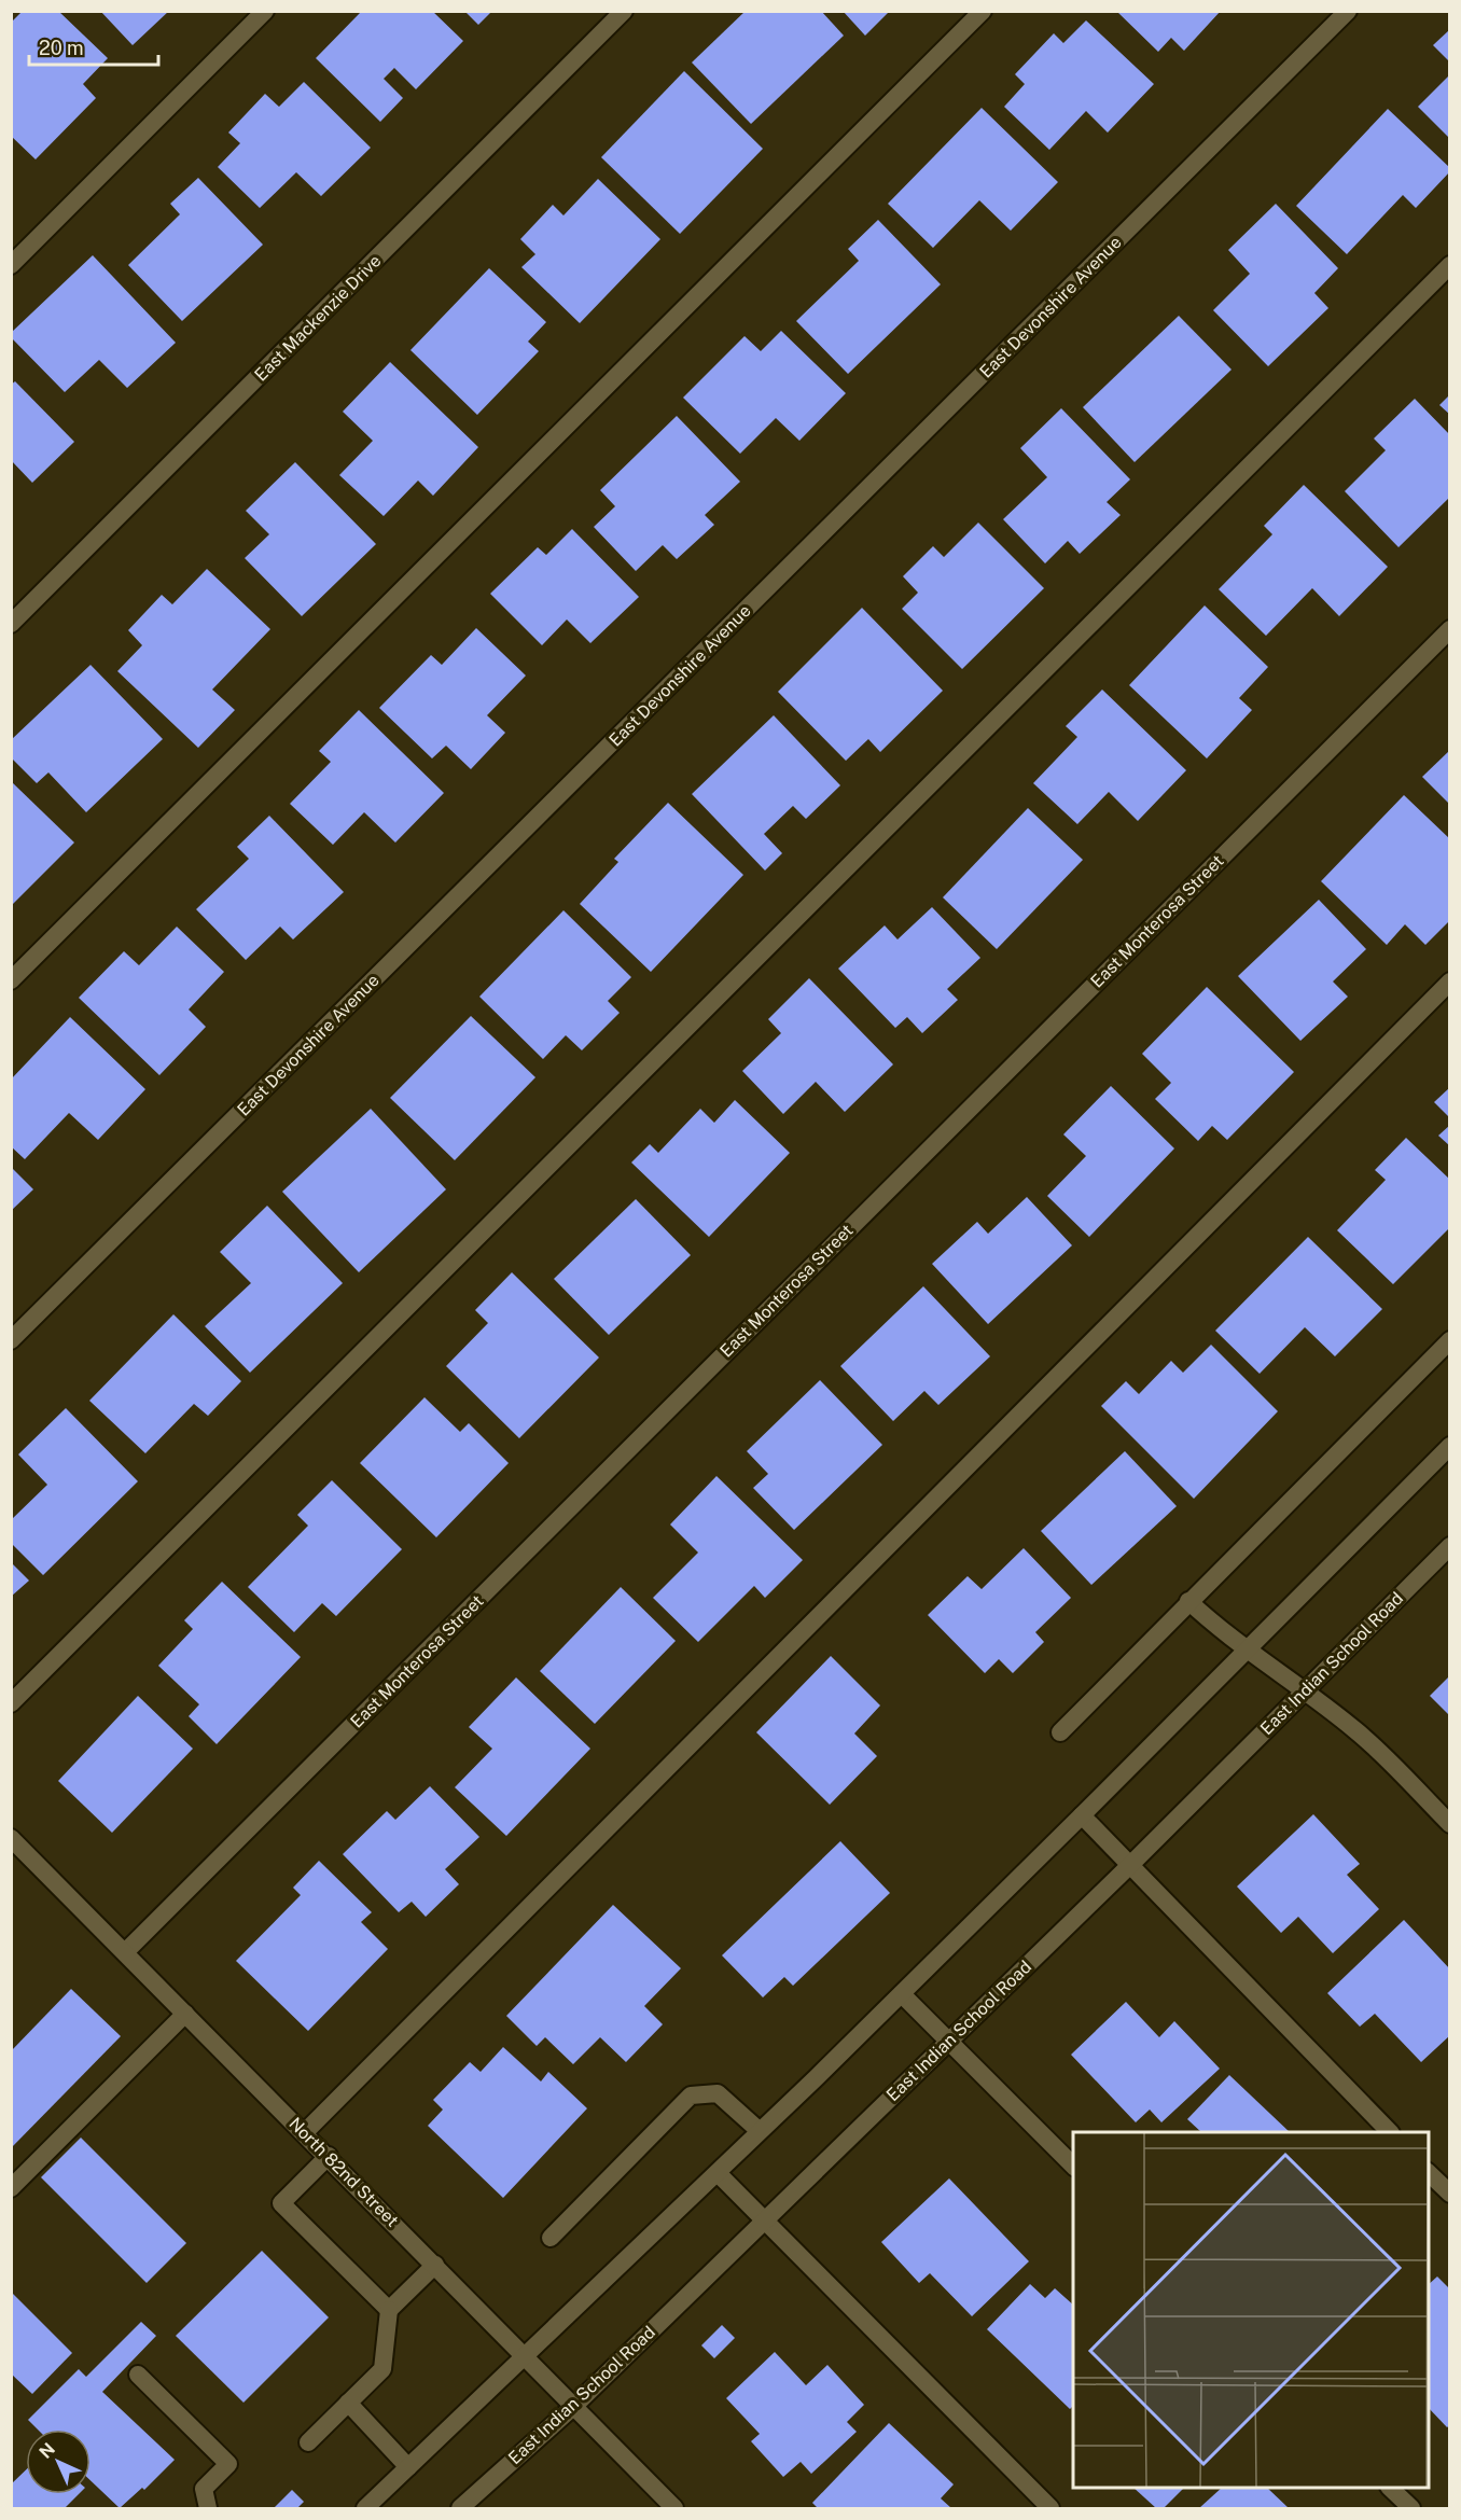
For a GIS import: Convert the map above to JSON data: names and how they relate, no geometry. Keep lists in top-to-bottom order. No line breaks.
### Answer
{"streets":{"street":["East Devonshire Avenue","East Mackenzie Drive","East Monterosa Street","East Indian School Road","North 82nd Street"]},"crossings":[["East Monterosa Street","North 82nd Street"],["East Indian School Road","North 82nd Street"]],"scale_bar":"20 m","north":"top left"}
